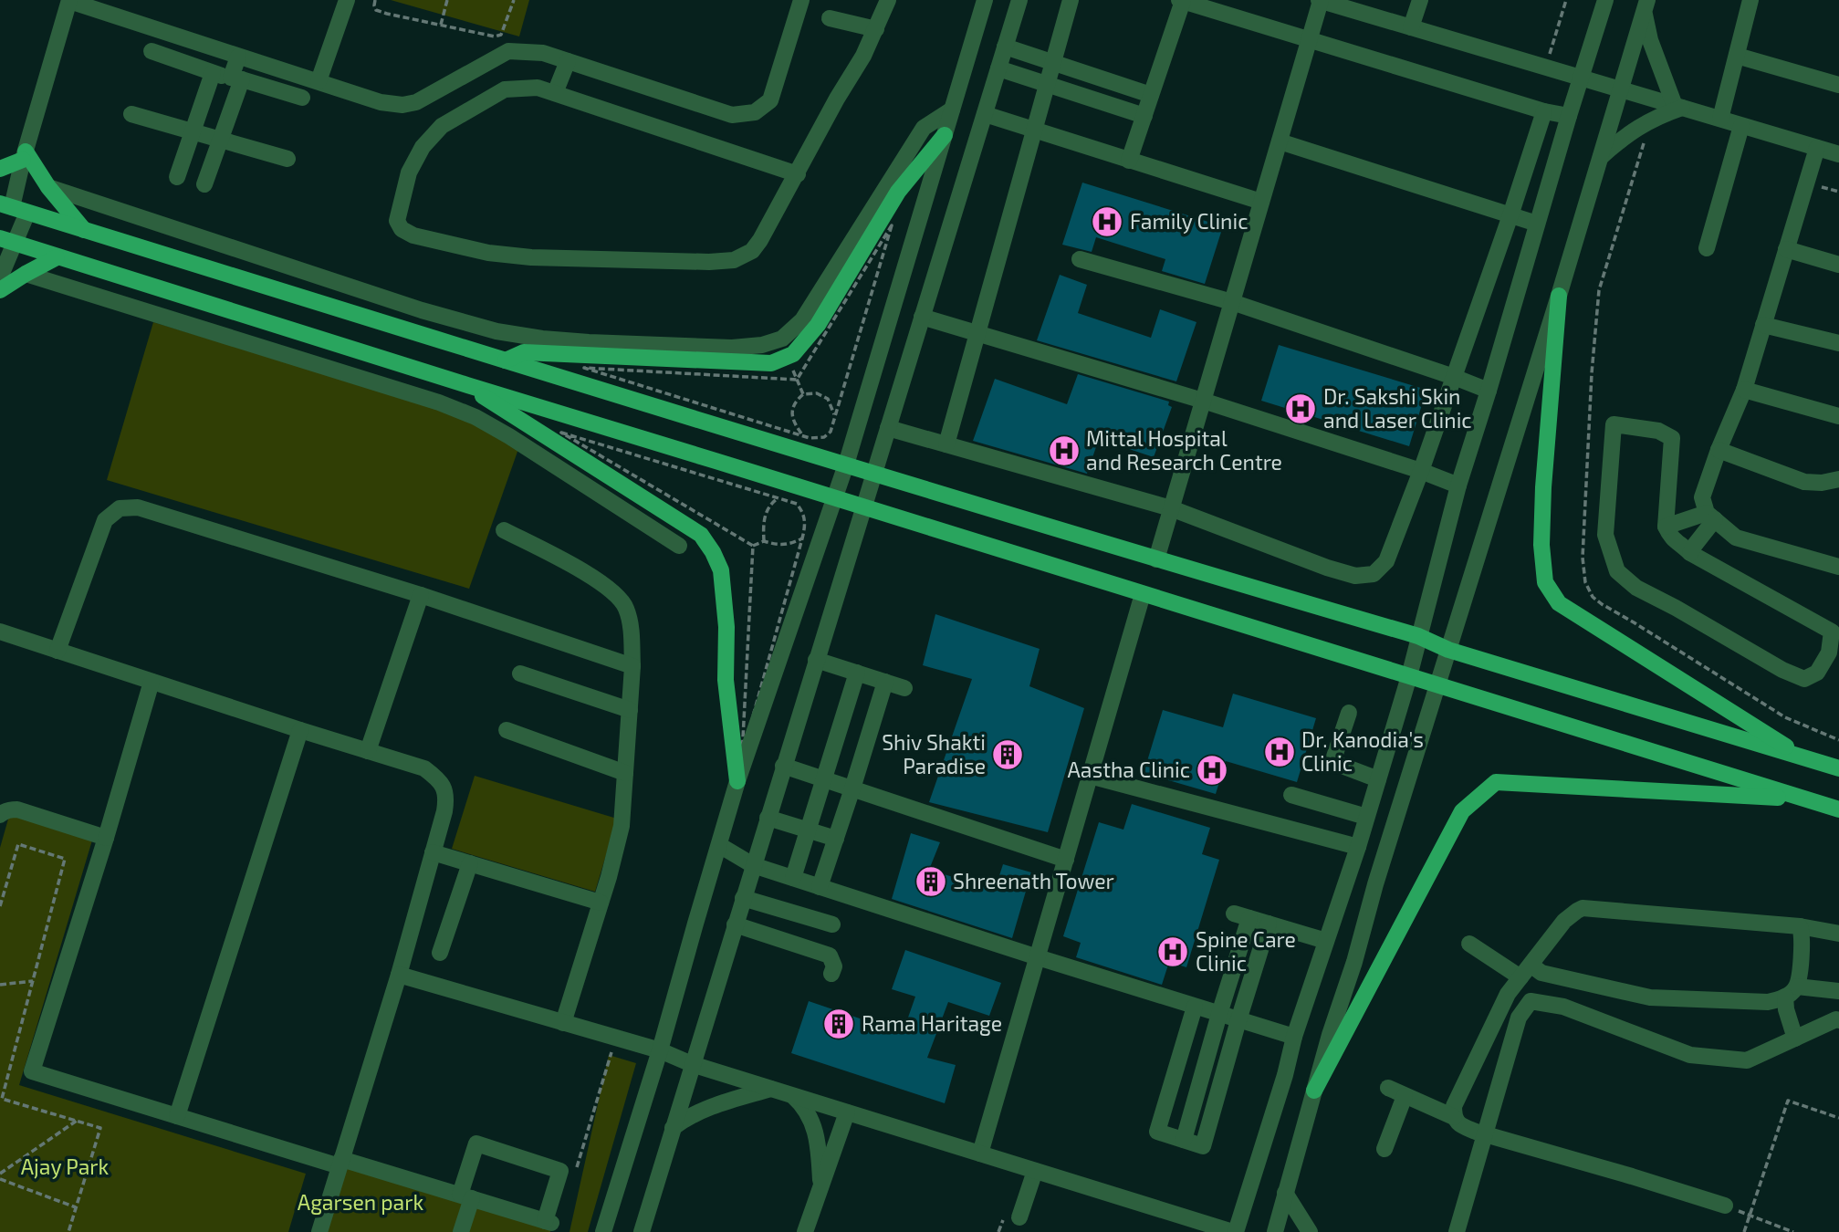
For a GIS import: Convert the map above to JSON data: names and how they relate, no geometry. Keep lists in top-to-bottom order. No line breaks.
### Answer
{"parks":["Ajay Park","Agarsen park"],"places":{"hospital":["Family Clinic","Dr. Sakshi Skin and Laser Clinic","Mittal Hospital and Research Centre","Dr. Kanodia's Clinic","Aastha Clinic","Spine Care Clinic"],"building":["Shiv Shakti Paradise","Shreenath Tower","Rama Haritage"]}}
